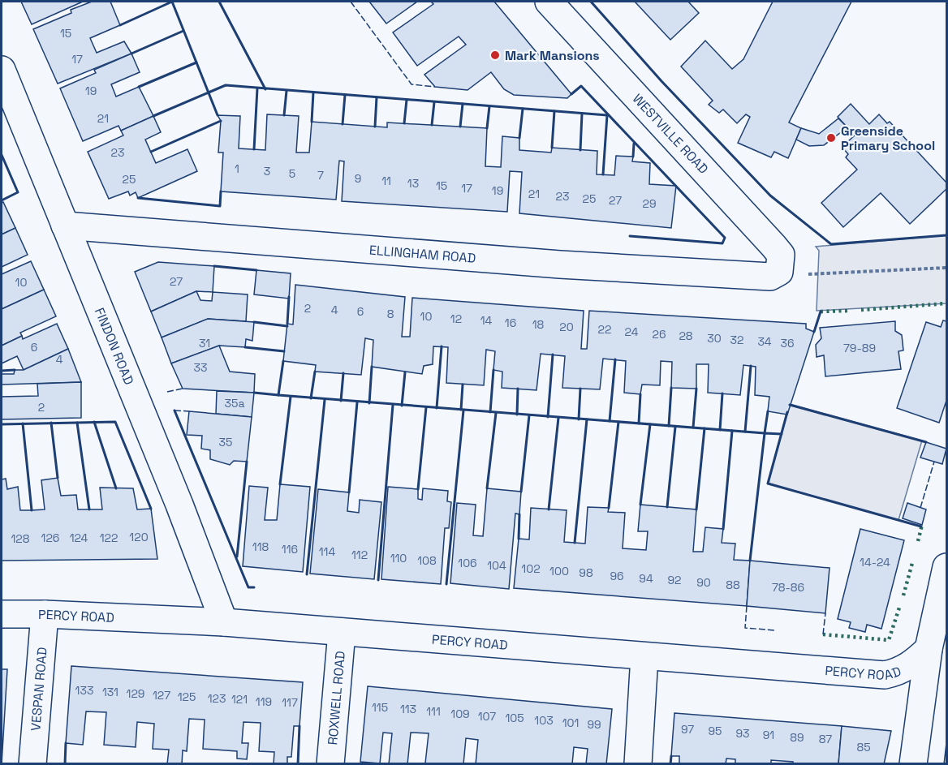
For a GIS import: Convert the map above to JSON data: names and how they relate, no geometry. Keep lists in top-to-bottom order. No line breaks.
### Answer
{"streets":{"street":["WESTVILLE ROAD","ELLINGHAM ROAD","FINDON ROAD","PERCY ROAD","VESPAN ROAD","ROXWELL ROAD"]},"crossings":[["WESTVILLE ROAD","ELLINGHAM ROAD"],["ELLINGHAM ROAD","FINDON ROAD"],["FINDON ROAD","PERCY ROAD"],["PERCY ROAD","VESPAN ROAD"],["PERCY ROAD","ROXWELL ROAD"]],"places":["Mark Mansions","Greenside Primary School"],"house_numbers":["15","17","19","21","23","1","3","5","7","9","25","11","13","15","17","19","21","23","25","27","29","27","10","2","4","6","8","10","12","14","16","18","20","22","24","26","28","30","32","34","31","36","6","79-89","4","33","35a","2","35","120","126","124","122","128","118","116","114","112","110","108","14-24","106","104","102","100","98","96","94","92","90","88","78-86","133","131","129","127","125","123","121","119","117","115","113","111","109","107","105","103","101","99","97","95","93","91","89","87","85"]}
